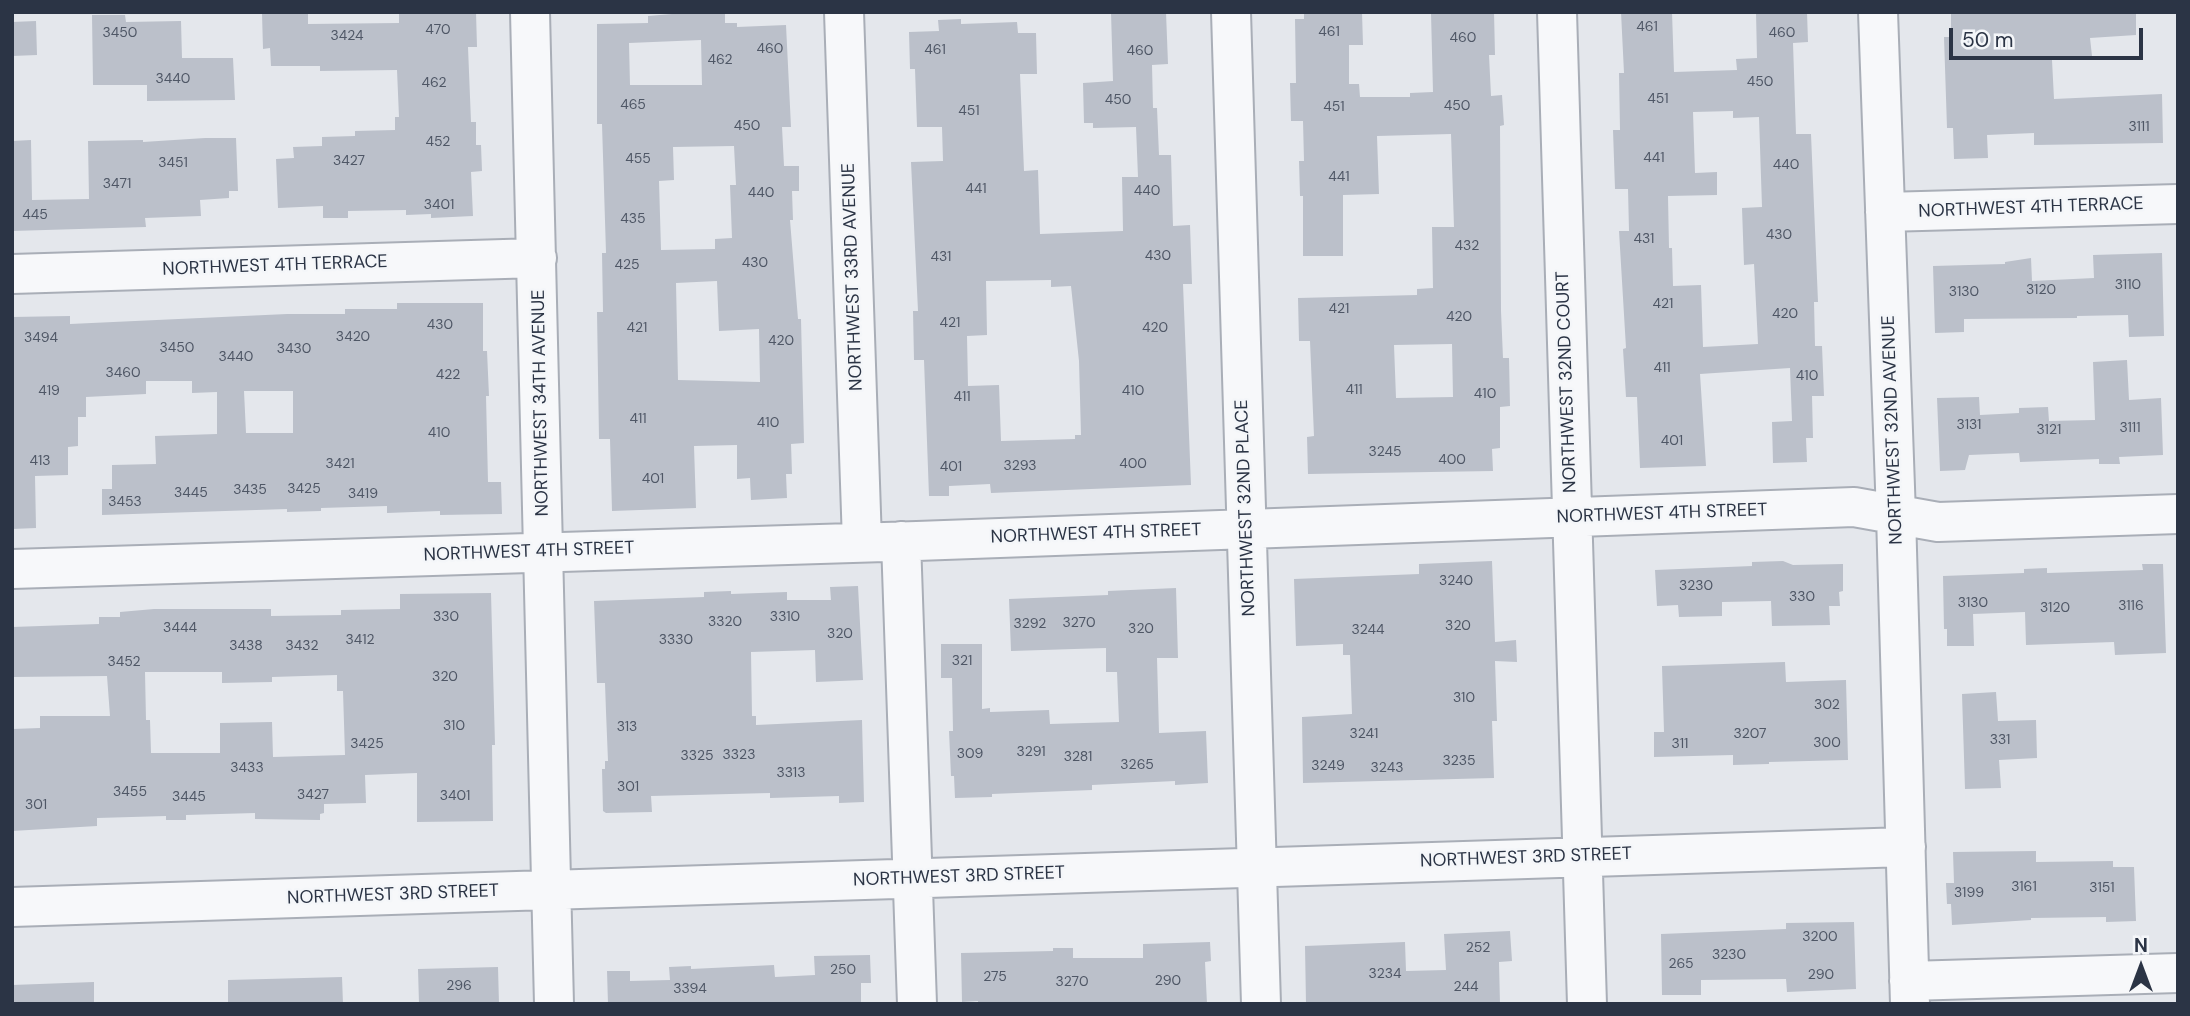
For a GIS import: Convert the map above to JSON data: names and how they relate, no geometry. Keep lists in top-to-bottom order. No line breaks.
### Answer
{"streets":{"street":["NORTHWEST 4TH TERRACE","NORTHWEST 33RD AVENUE","NORTHWEST 32ND COURT","NORTHWEST 34TH AVENUE","NORTHWEST 32ND AVENUE","NORTHWEST 32ND PLACE","NORTHWEST 4TH STREET","NORTHWEST 3RD STREET"]},"crossings":[["NORTHWEST 4TH TERRACE","NORTHWEST 34TH AVENUE"],["NORTHWEST 4TH TERRACE","NORTHWEST 32ND AVENUE"],["NORTHWEST 33RD AVENUE","NORTHWEST 4TH STREET"],["NORTHWEST 32ND COURT","NORTHWEST 4TH STREET"],["NORTHWEST 32ND COURT","NORTHWEST 3RD STREET"],["NORTHWEST 34TH AVENUE","NORTHWEST 4TH STREET"],["NORTHWEST 34TH AVENUE","NORTHWEST 3RD STREET"],["NORTHWEST 32ND AVENUE","NORTHWEST 4TH STREET"],["NORTHWEST 32ND AVENUE","NORTHWEST 3RD STREET"],["NORTHWEST 32ND PLACE","NORTHWEST 4TH STREET"],["NORTHWEST 32ND PLACE","NORTHWEST 3RD STREET"]],"house_numbers":["461","470","461","3450","460","3424","460","460","461","460","462","3440","450","462","451","450","465","450","451","451","450","3111","452","441","455","3427","3451","440","441","3471","441","440","440","3401","445","435","430","431","432","430","431","430","425","3110","3120","3130","421","421","420","420","421","430","421","420","3420","3494","420","3450","3430","3440","411","3460","422","410","411","419","410","410","411","411","410","3131","3111","3121","410","401","3245","400","413","3421","400","3293","401","401","3425","3435","3445","3419","3453","3240","3230","330","3130","3116","3120","330","3310","3320","3270","3292","320","3444","320","3244","320","3412","3330","3438","3432","321","3452","320","310","302","310","313","3241","3207","331","300","3425","311","3291","309","3323","3325","3281","3235","3265","3249","3433","3243","3313","301","3455","3427","3401","3445","301","3161","3151","3199","3200","252","3230","265","250","3234","290","275","290","3270","296","244","3394"],"scale_bar":"50 m","north":"top"}
